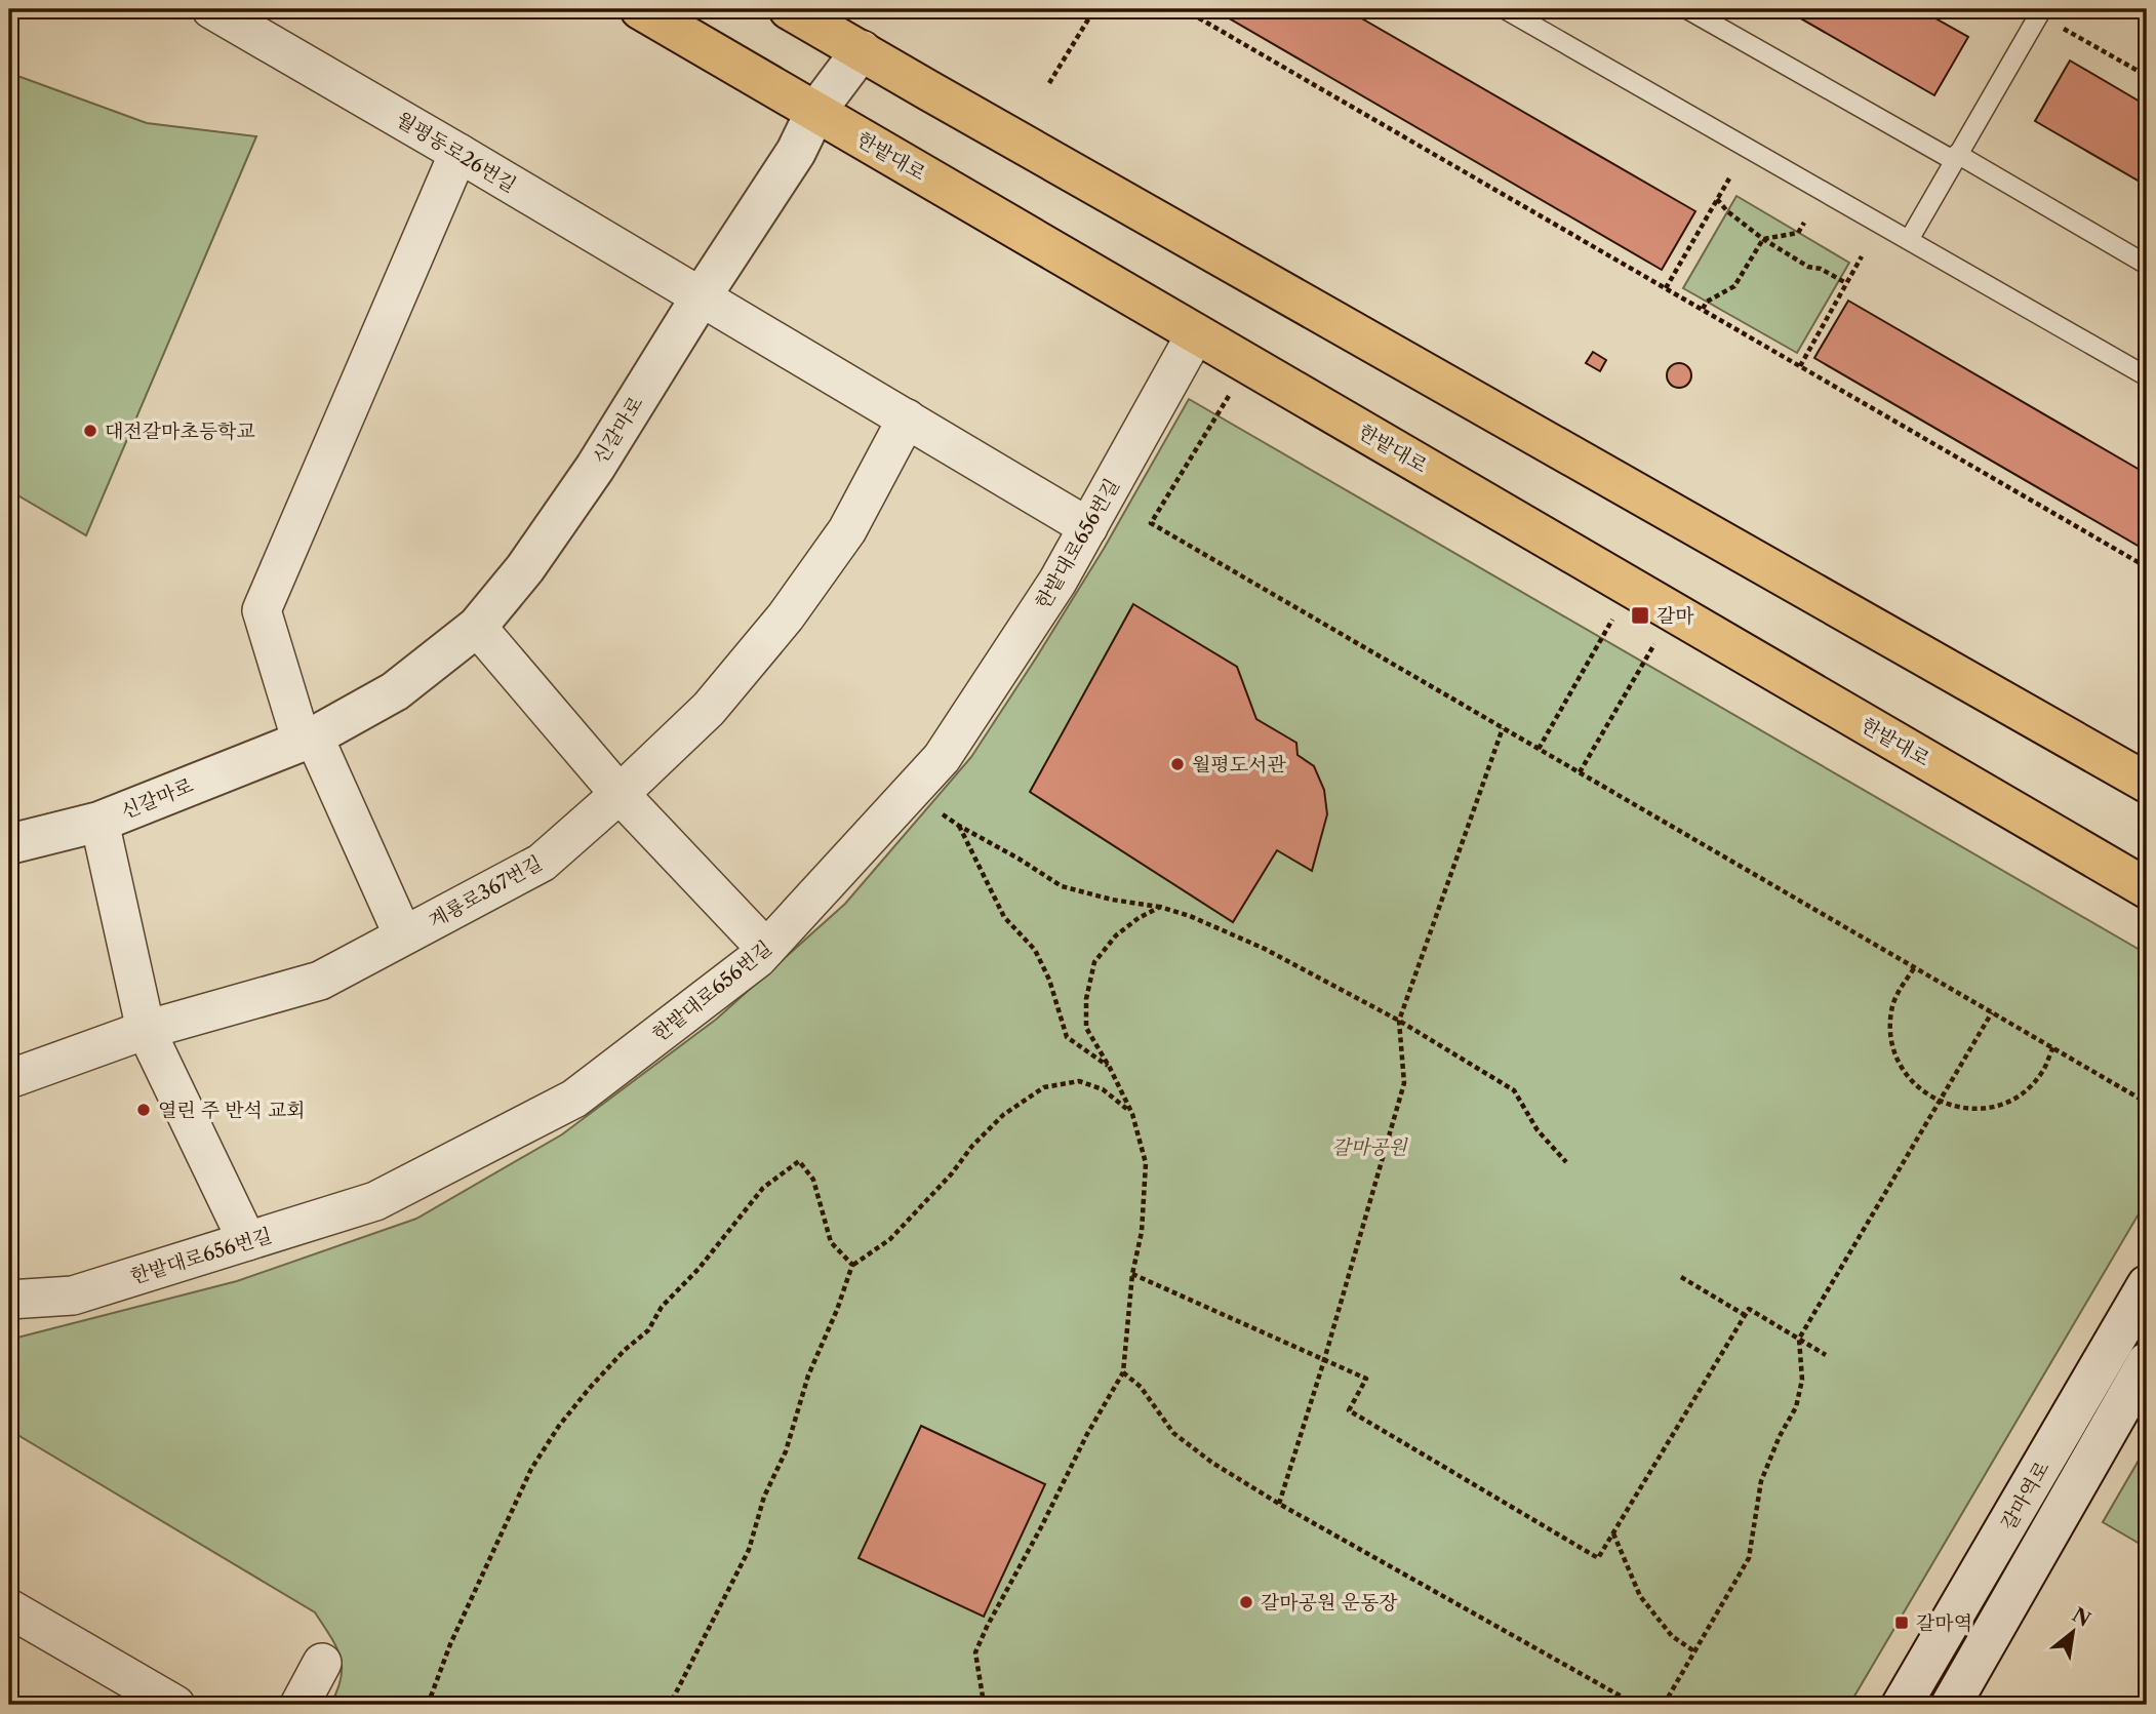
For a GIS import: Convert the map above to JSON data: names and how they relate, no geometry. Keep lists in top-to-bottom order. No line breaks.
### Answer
{"streets":{"main road":["한밭대로"],"street":["월평동로26번길","신갈마로","한밭대로656번길","계룡로367번길","갈마역로"]},"crossings":[["월평동로26번길","신갈마로"],["월평동로26번길","한밭대로656번길"],["월평동로26번길","계룡로367번길"],["한밭대로","신갈마로"],["한밭대로","한밭대로656번길"]],"parks":["갈마공원"],"places":{"other":["대전갈마초등학교","월평도서관","열린 주 반석 교회","갈마공원 운동장"],"transit":["갈마","갈마역"]},"north":"top right"}
